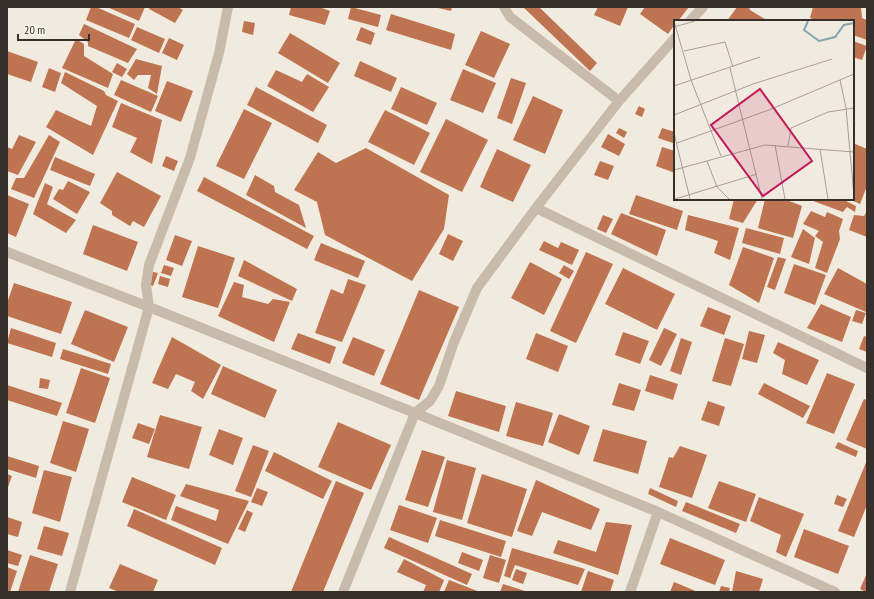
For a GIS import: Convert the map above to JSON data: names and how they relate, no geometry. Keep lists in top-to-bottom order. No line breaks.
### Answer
{"scale_bar":"20 m"}
